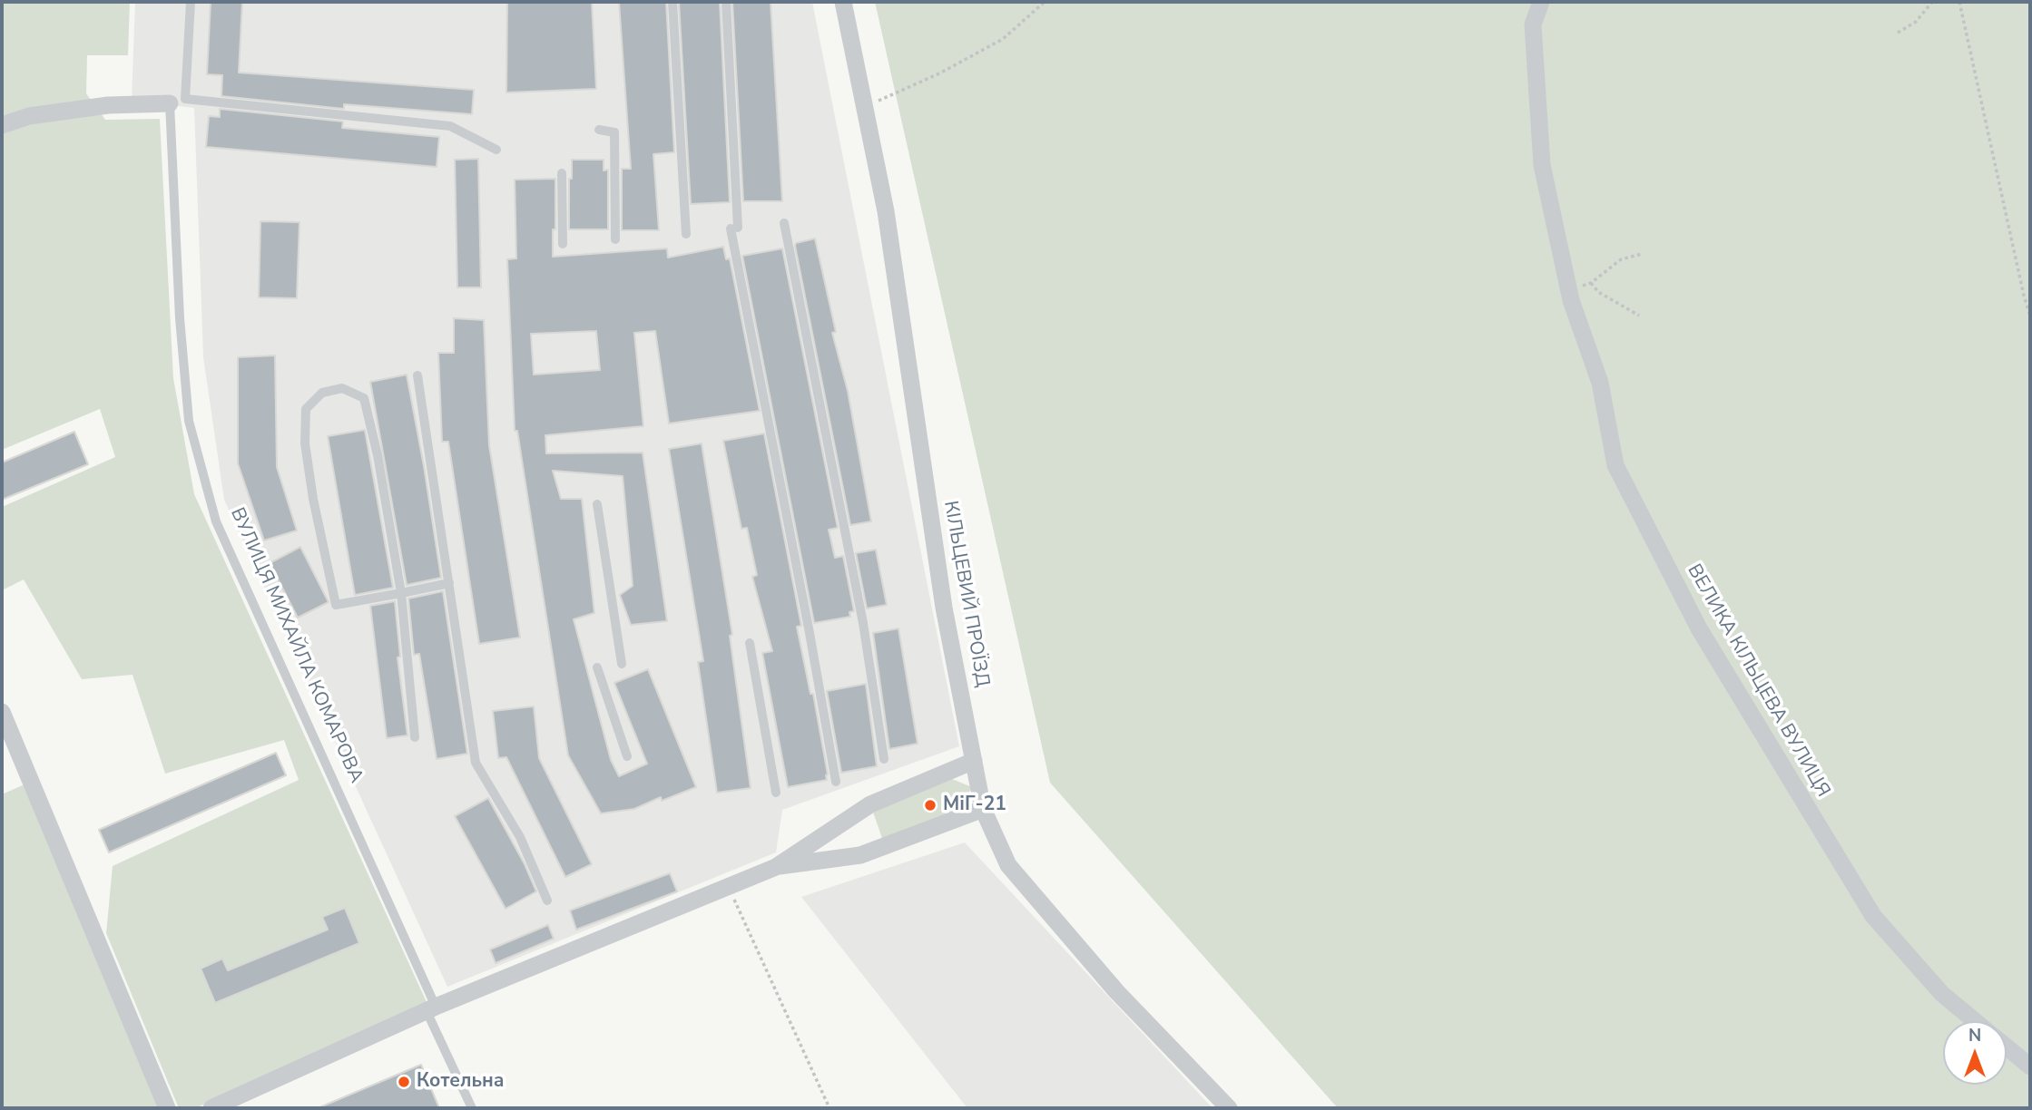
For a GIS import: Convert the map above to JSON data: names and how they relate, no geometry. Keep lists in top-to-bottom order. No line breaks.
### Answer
{"streets":{"street":["КІЛЬЦЕВИЙ ПРОЇЗД","ВУЛИЦЯ МИХАЙЛА КОМАРОВА","ВЕЛИКА КІЛЬЦЕВА ВУЛИЦЯ"]},"places":["МіГ-21","Котельна"],"north":"top"}
